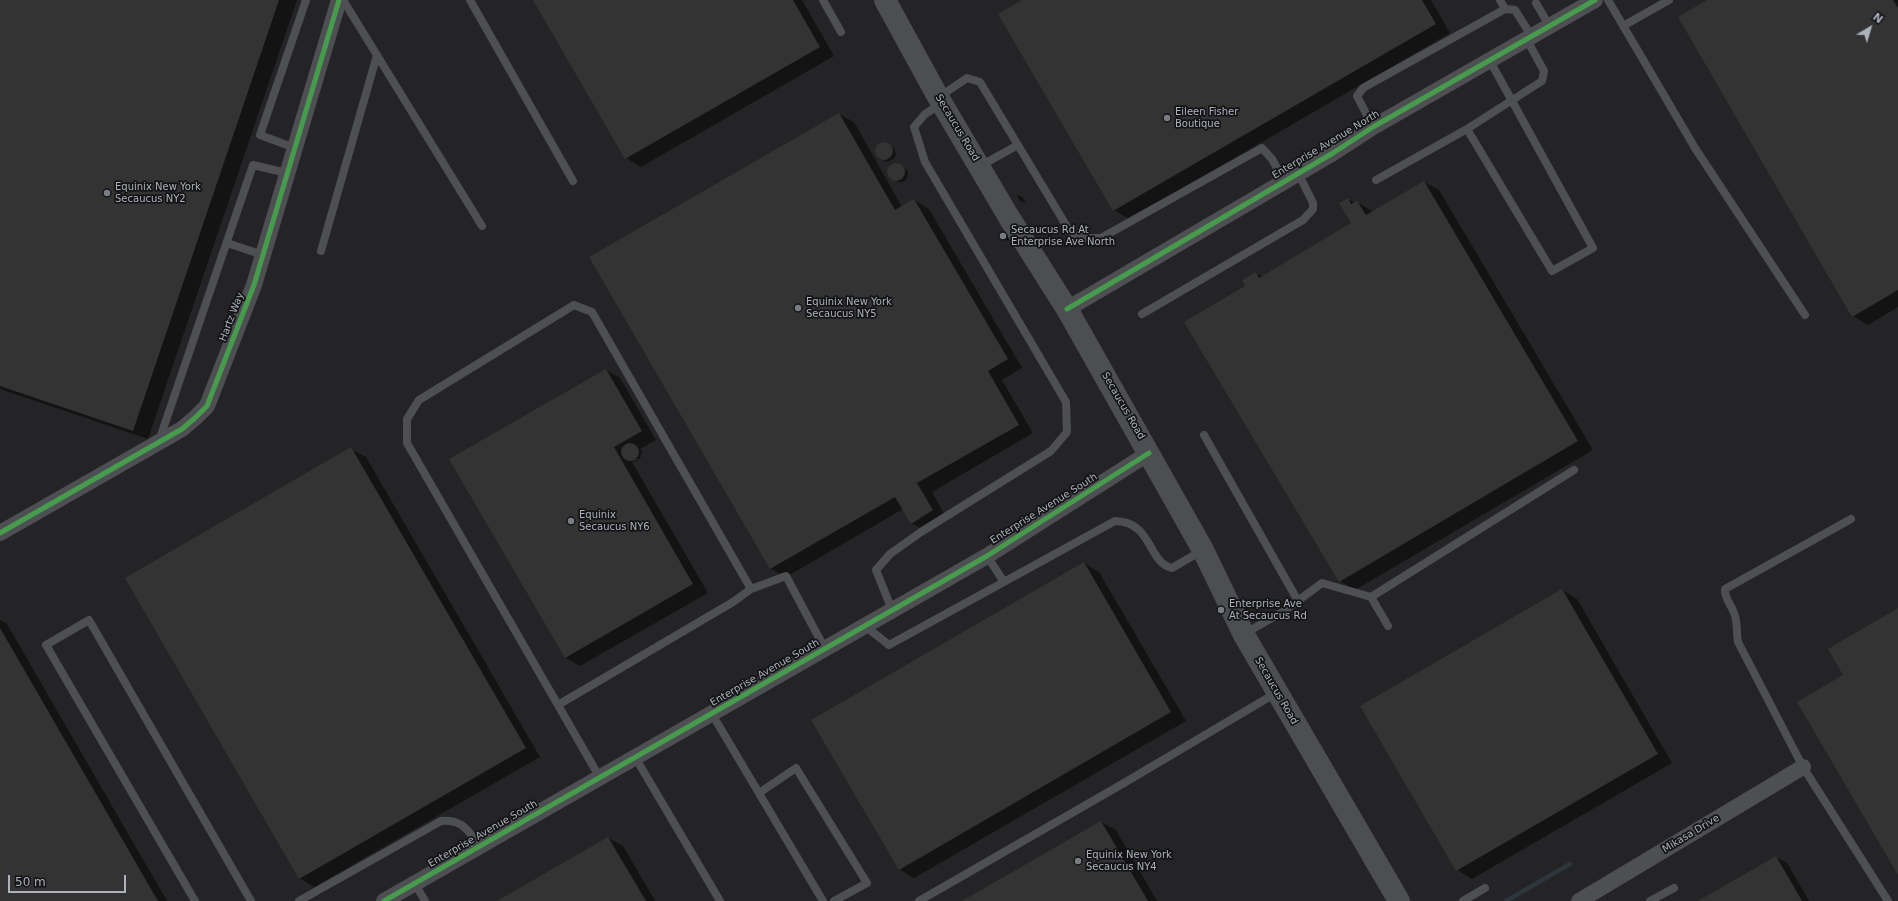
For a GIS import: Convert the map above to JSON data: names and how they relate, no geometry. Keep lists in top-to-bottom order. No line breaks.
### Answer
{"streets":{"main road":["Secaucus Road"],"street":["Enterprise Avenue North","Hartz Way","Enterprise Avenue South","Mikasa Drive"]},"crossings":[["Secaucus Road","Enterprise Avenue North"],["Secaucus Road","Enterprise Avenue South"]],"places":["Eileen Fisher Boutique","Equinix New York Secaucus NY2","Secaucus Rd At Enterprise Ave North","Equinix New York Secaucus NY5","Equinix Secaucus NY6","Enterprise Ave At Secaucus Rd","Equinix New York Secaucus NY4"],"scale_bar":"50 m","north":"top right"}
